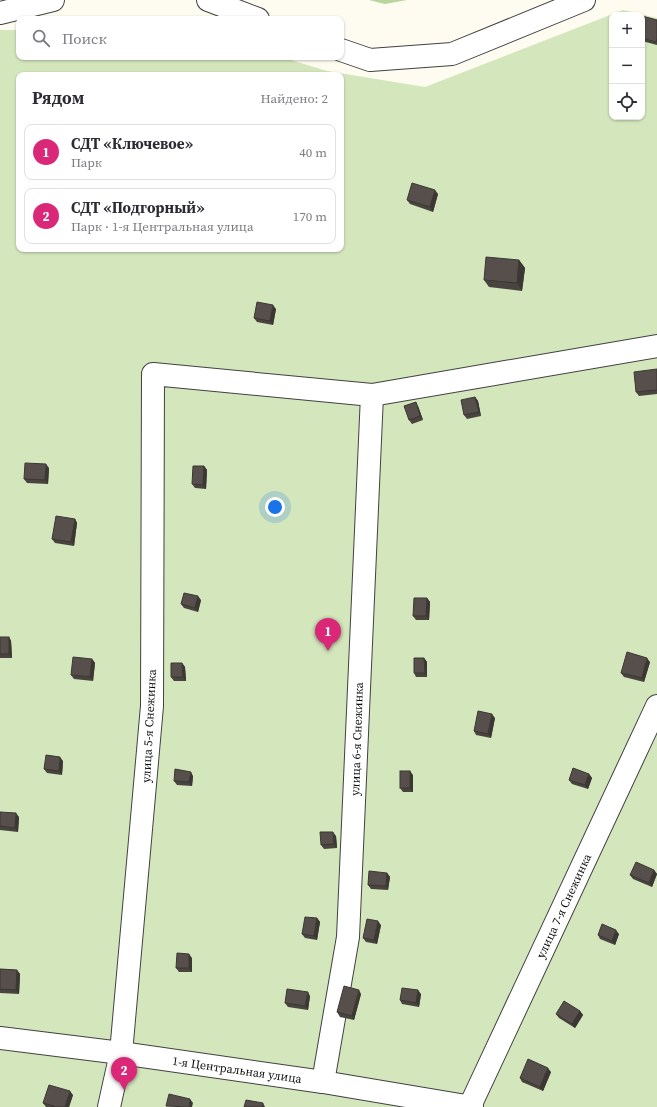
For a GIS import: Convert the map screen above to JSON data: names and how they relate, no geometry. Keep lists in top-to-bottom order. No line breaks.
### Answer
{"streets":{"street":["улица 5-я Снежинка","улица 6-я Снежинка","улица 7-я Снежинка","1-я Центральная улица"]},"crossings":[["улица 5-я Снежинка","улица 6-я Снежинка"],["улица 5-я Снежинка","1-я Центральная улица"],["улица 6-я Снежинка","1-я Центральная улица"],["улица 7-я Снежинка","1-я Центральная улица"]],"page":{"map_buttons":["+","−"],"search":"Поиск","heading":["Рядом","Найдено: 2"],"list":[{"mark":"1","name":"СДТ «Ключевое»","note":"Парк","value":"40 m"},{"mark":"2","name":"СДТ «Подгорный»","note":"Парк · 1-я Центральная улица","value":"170 m"}],"pins":["1","2"]}}
